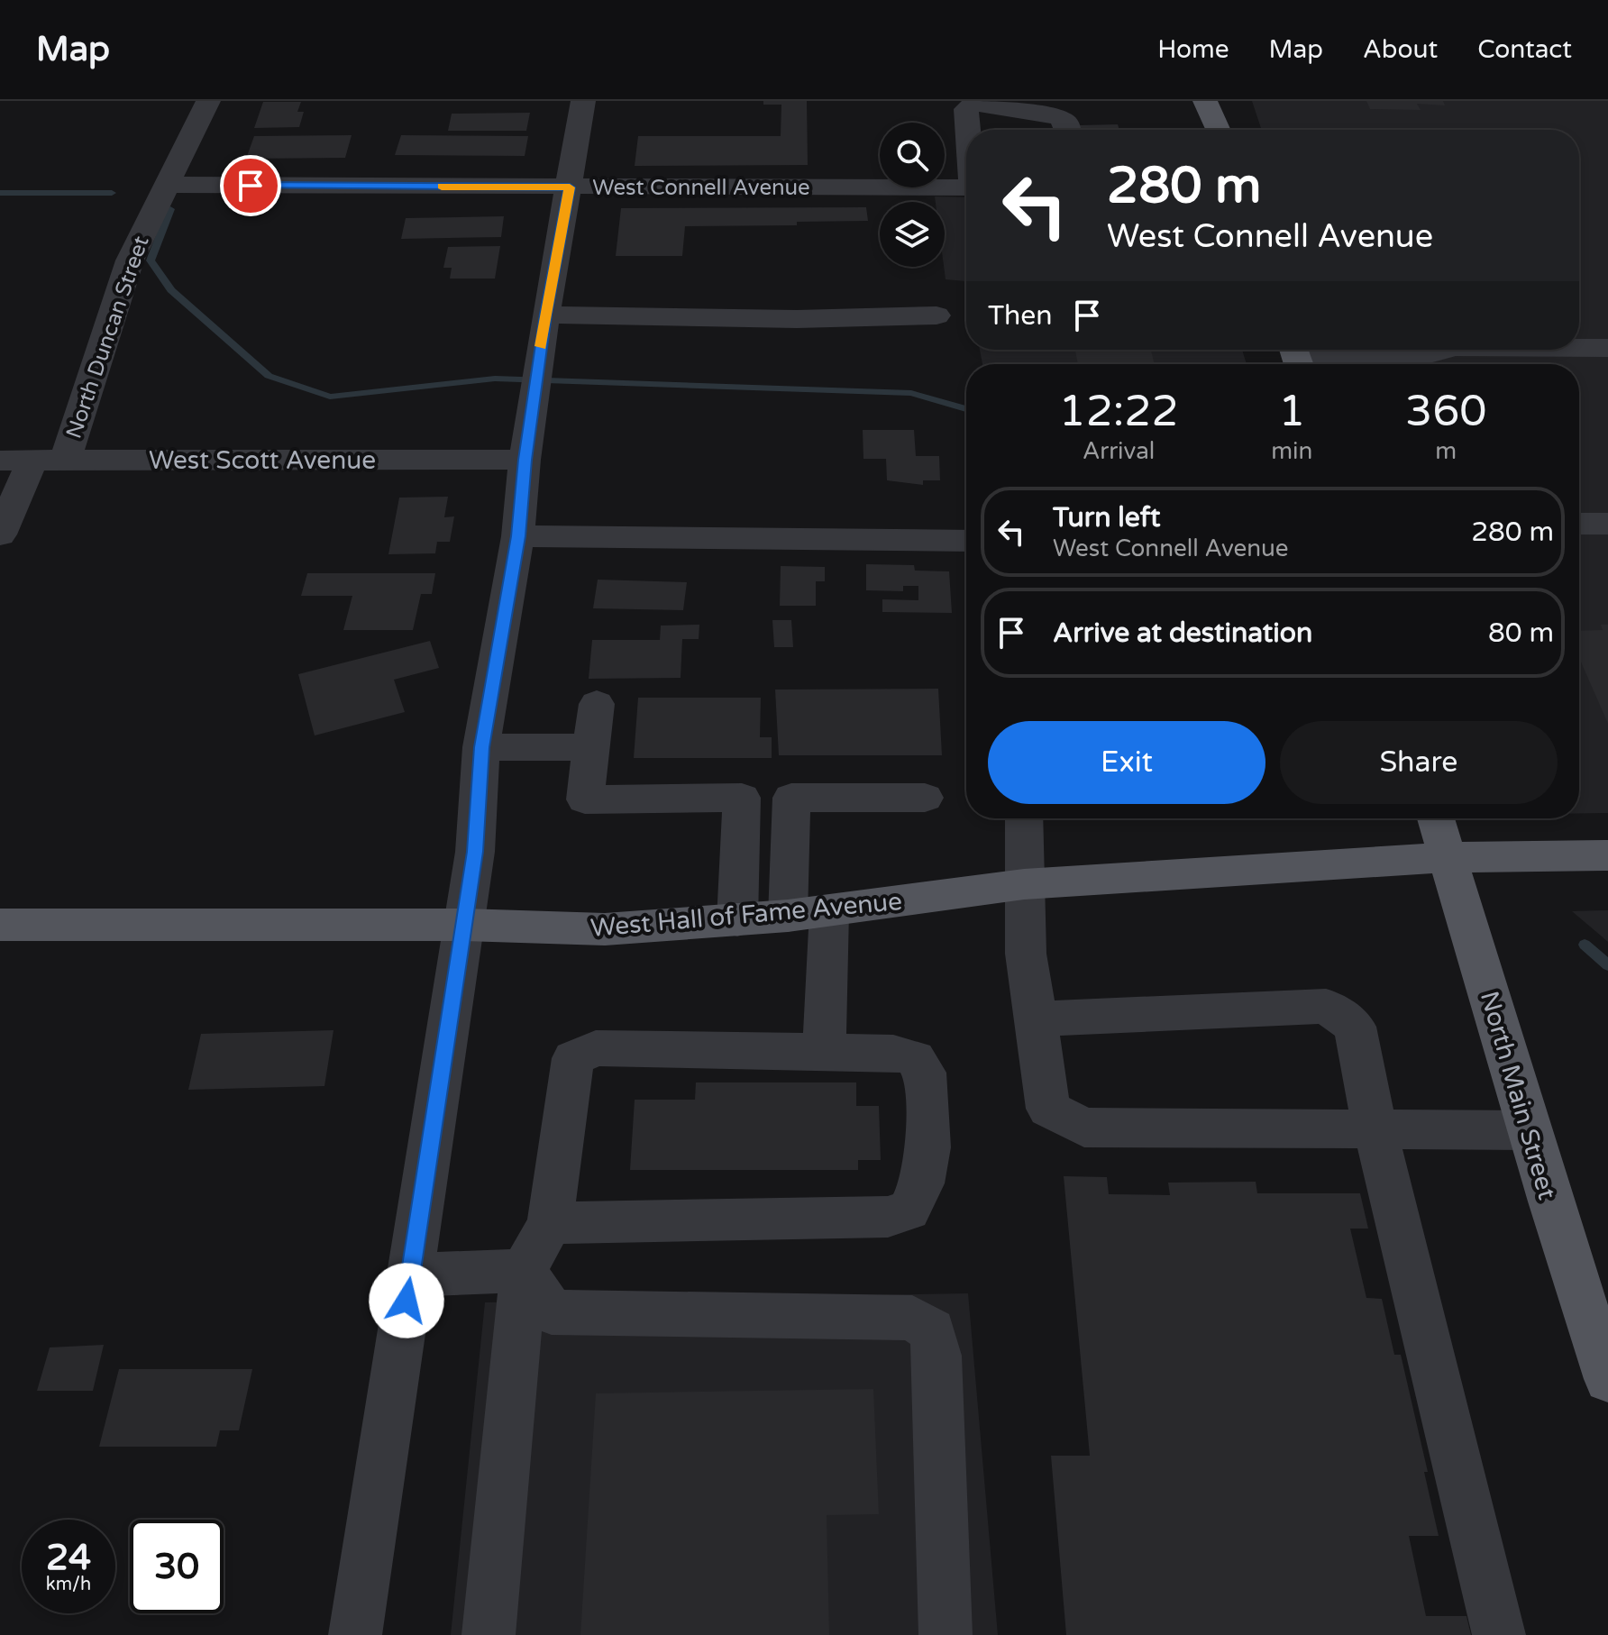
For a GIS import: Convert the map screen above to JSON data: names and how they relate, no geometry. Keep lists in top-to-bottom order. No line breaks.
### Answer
{"streets":{"main road":["West Hall of Fame Avenue","North Main Street"],"street":["West Connell Avenue","North Duncan Street","West Scott Avenue"]},"crossings":[["West Connell Avenue","North Duncan Street"],["North Duncan Street","West Scott Avenue"],["West Hall of Fame Avenue","North Main Street"]],"page":{"header":"Map","nav":["Home","Map","About","Contact"],"turn":["280 m","West Connell Avenue"],"then":"Then","eta":["12:22","Arrival","1","min","360","m"],"list":[{"name":"Turn left","note":"West Connell Avenue","value":"280 m"},{"name":"Arrive at destination","value":"80 m"}],"buttons":["Exit","Share"],"speed":"24 km/h","limit":"30"}}
